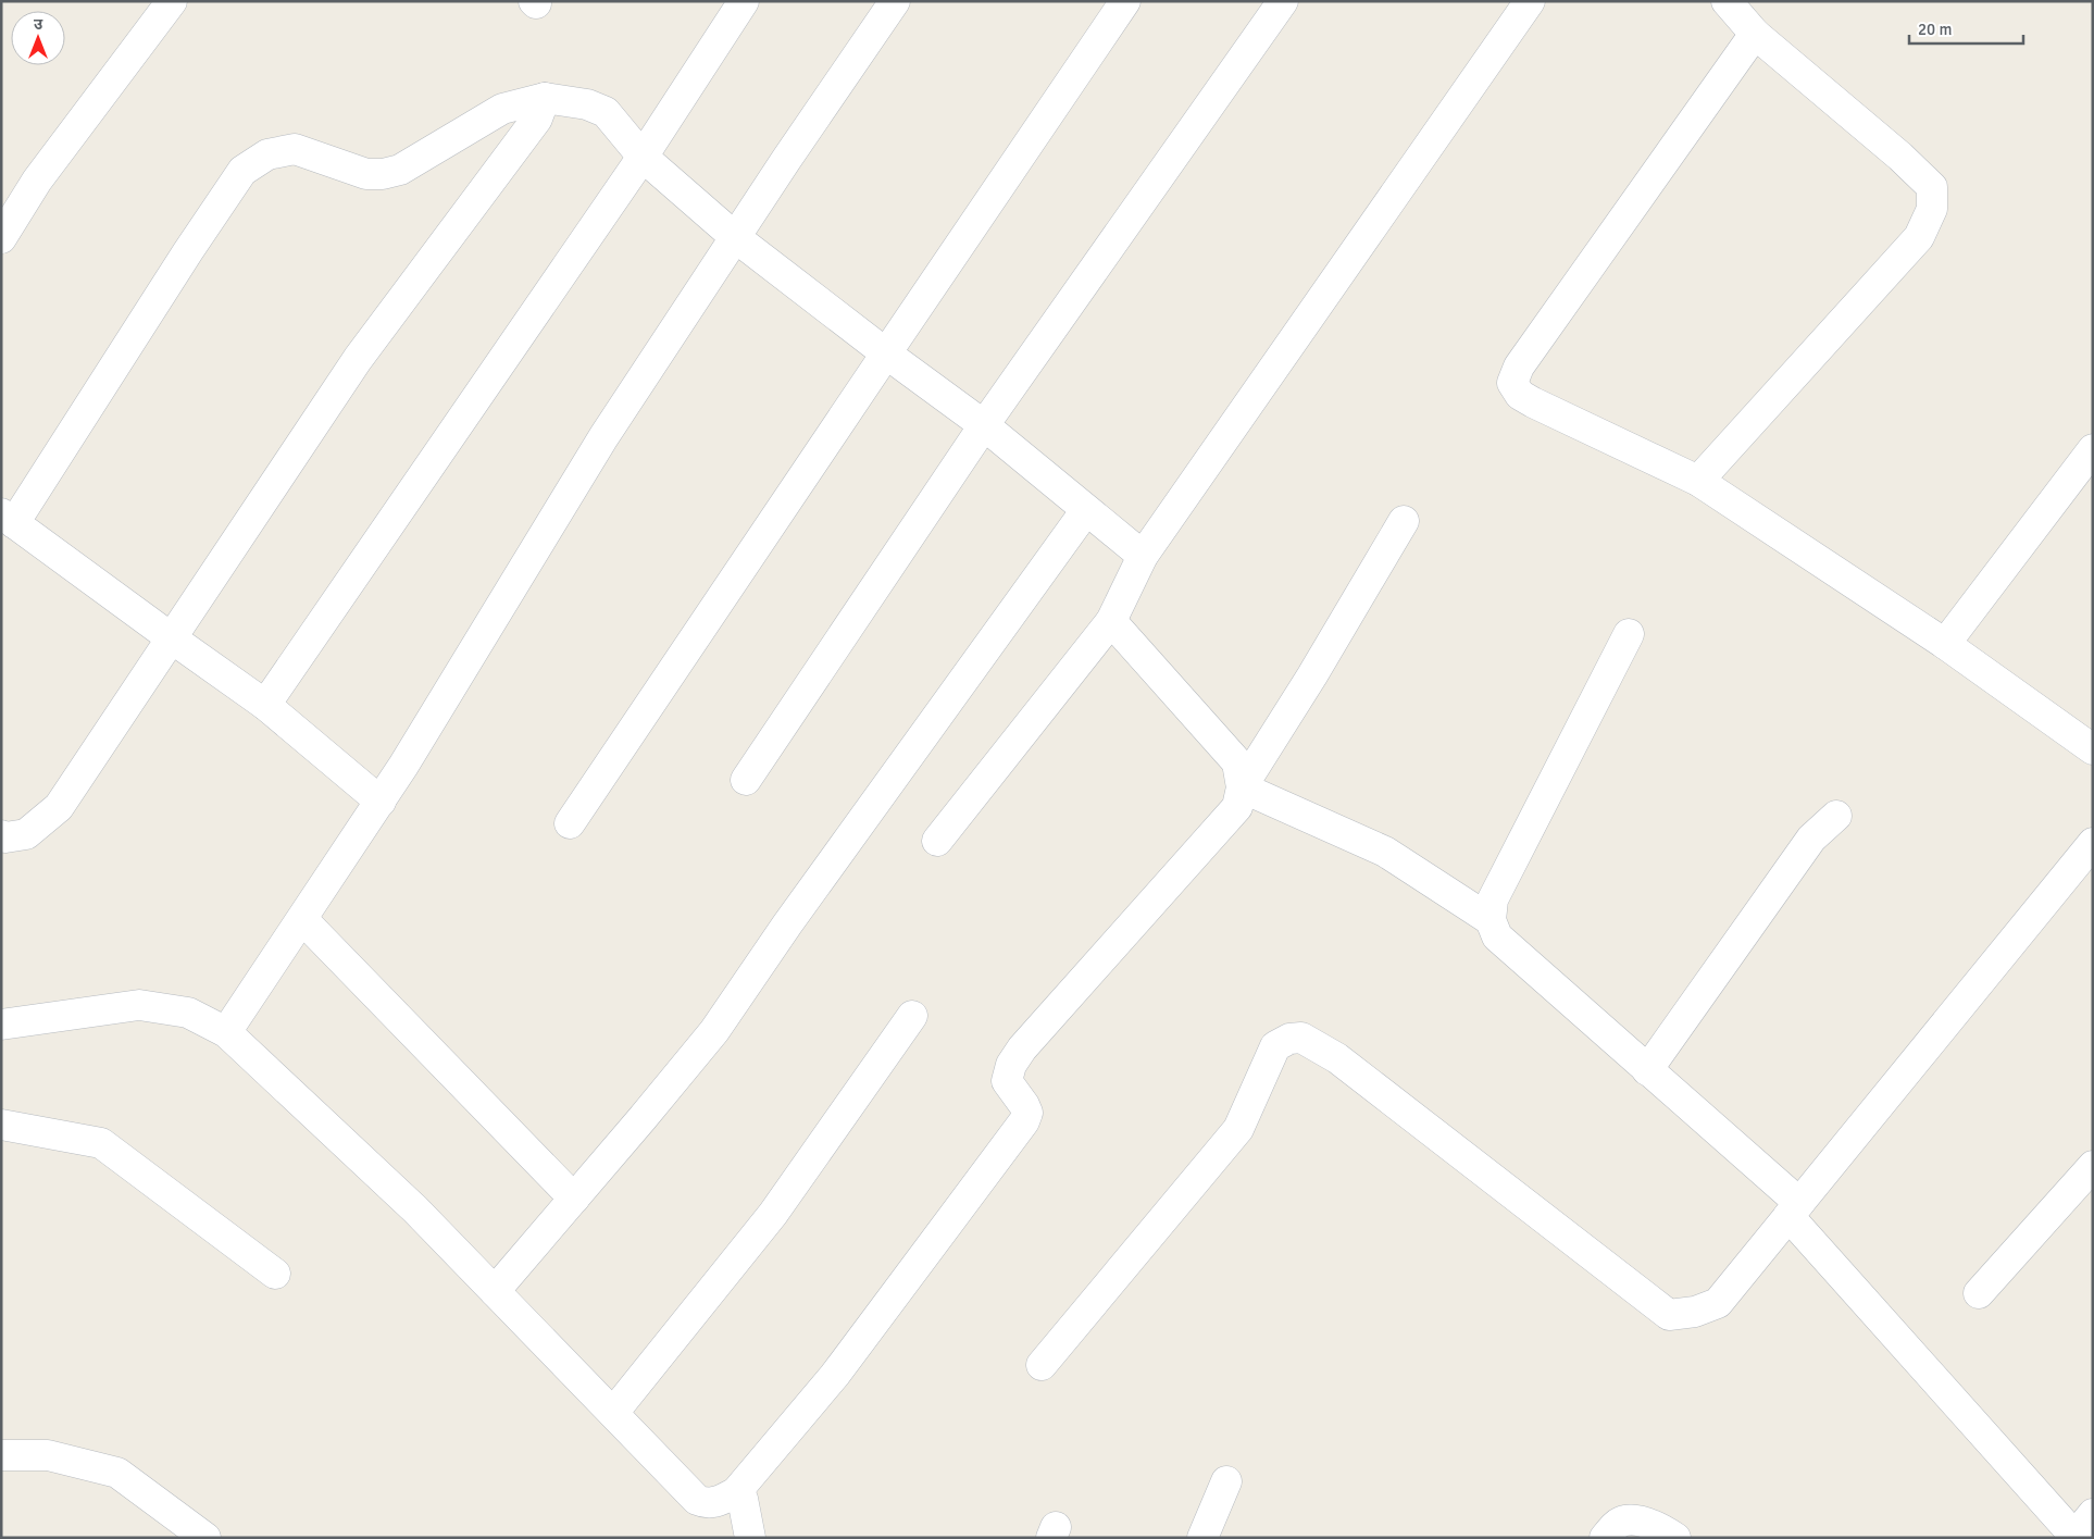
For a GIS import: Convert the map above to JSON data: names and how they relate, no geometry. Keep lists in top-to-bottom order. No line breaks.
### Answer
{"scale_bar":"20 m","north":"top"}
